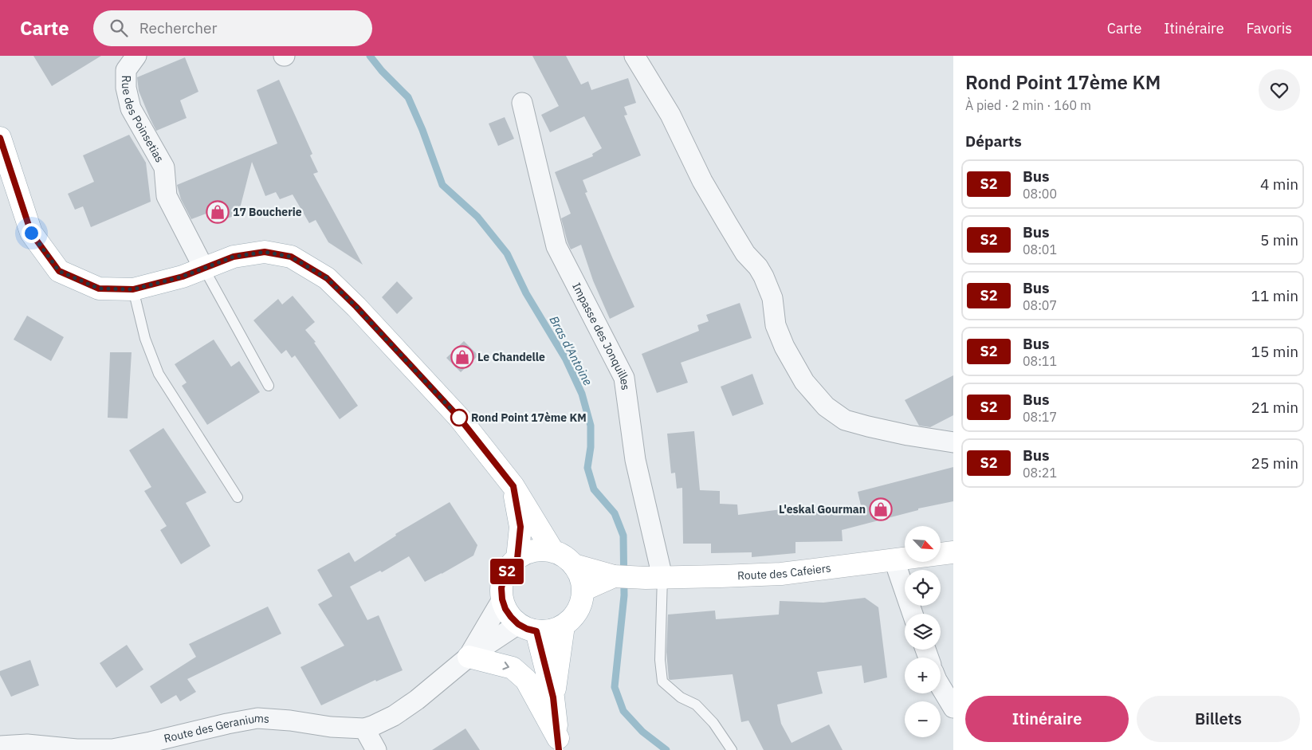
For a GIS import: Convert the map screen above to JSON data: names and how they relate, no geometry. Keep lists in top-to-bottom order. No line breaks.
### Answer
{"streets":{"main road":["Route des Cafeiers"],"street":["Rue des Poinsetias","Impasse des Jonquilles","Route des Geraniums"]},"crossings":[["Impasse des Jonquilles","Route des Cafeiers"],["Route des Cafeiers","Route des Geraniums"]],"water":["Bras d'Antoine"],"places":{"shop":["17 Boucherie","Le Chandelle","L'eskal Gourman"],"other":["Rond Point 17ème KM"]},"lines":["bus line S2"],"north":"bottom right","page":{"header":"Carte","search":"Rechercher","nav":["Carte","Itinéraire","Favoris"],"on_map":"S2","heading":[["Rond Point 17ème KM","À pied · 2 min · 160 m"],"Départs"],"list":[{"mark":"S2","name":"Bus","note":"08:00","value":"4 min"},{"mark":"S2","name":"Bus","note":"08:01","value":"5 min"},{"mark":"S2","name":"Bus","note":"08:07","value":"11 min"},{"mark":"S2","name":"Bus","note":"08:11","value":"15 min"},{"mark":"S2","name":"Bus","note":"08:17","value":"21 min"},{"mark":"S2","name":"Bus","note":"08:21","value":"25 min"}],"map_buttons":["+","−"],"buttons":["Itinéraire","Billets"]}}
